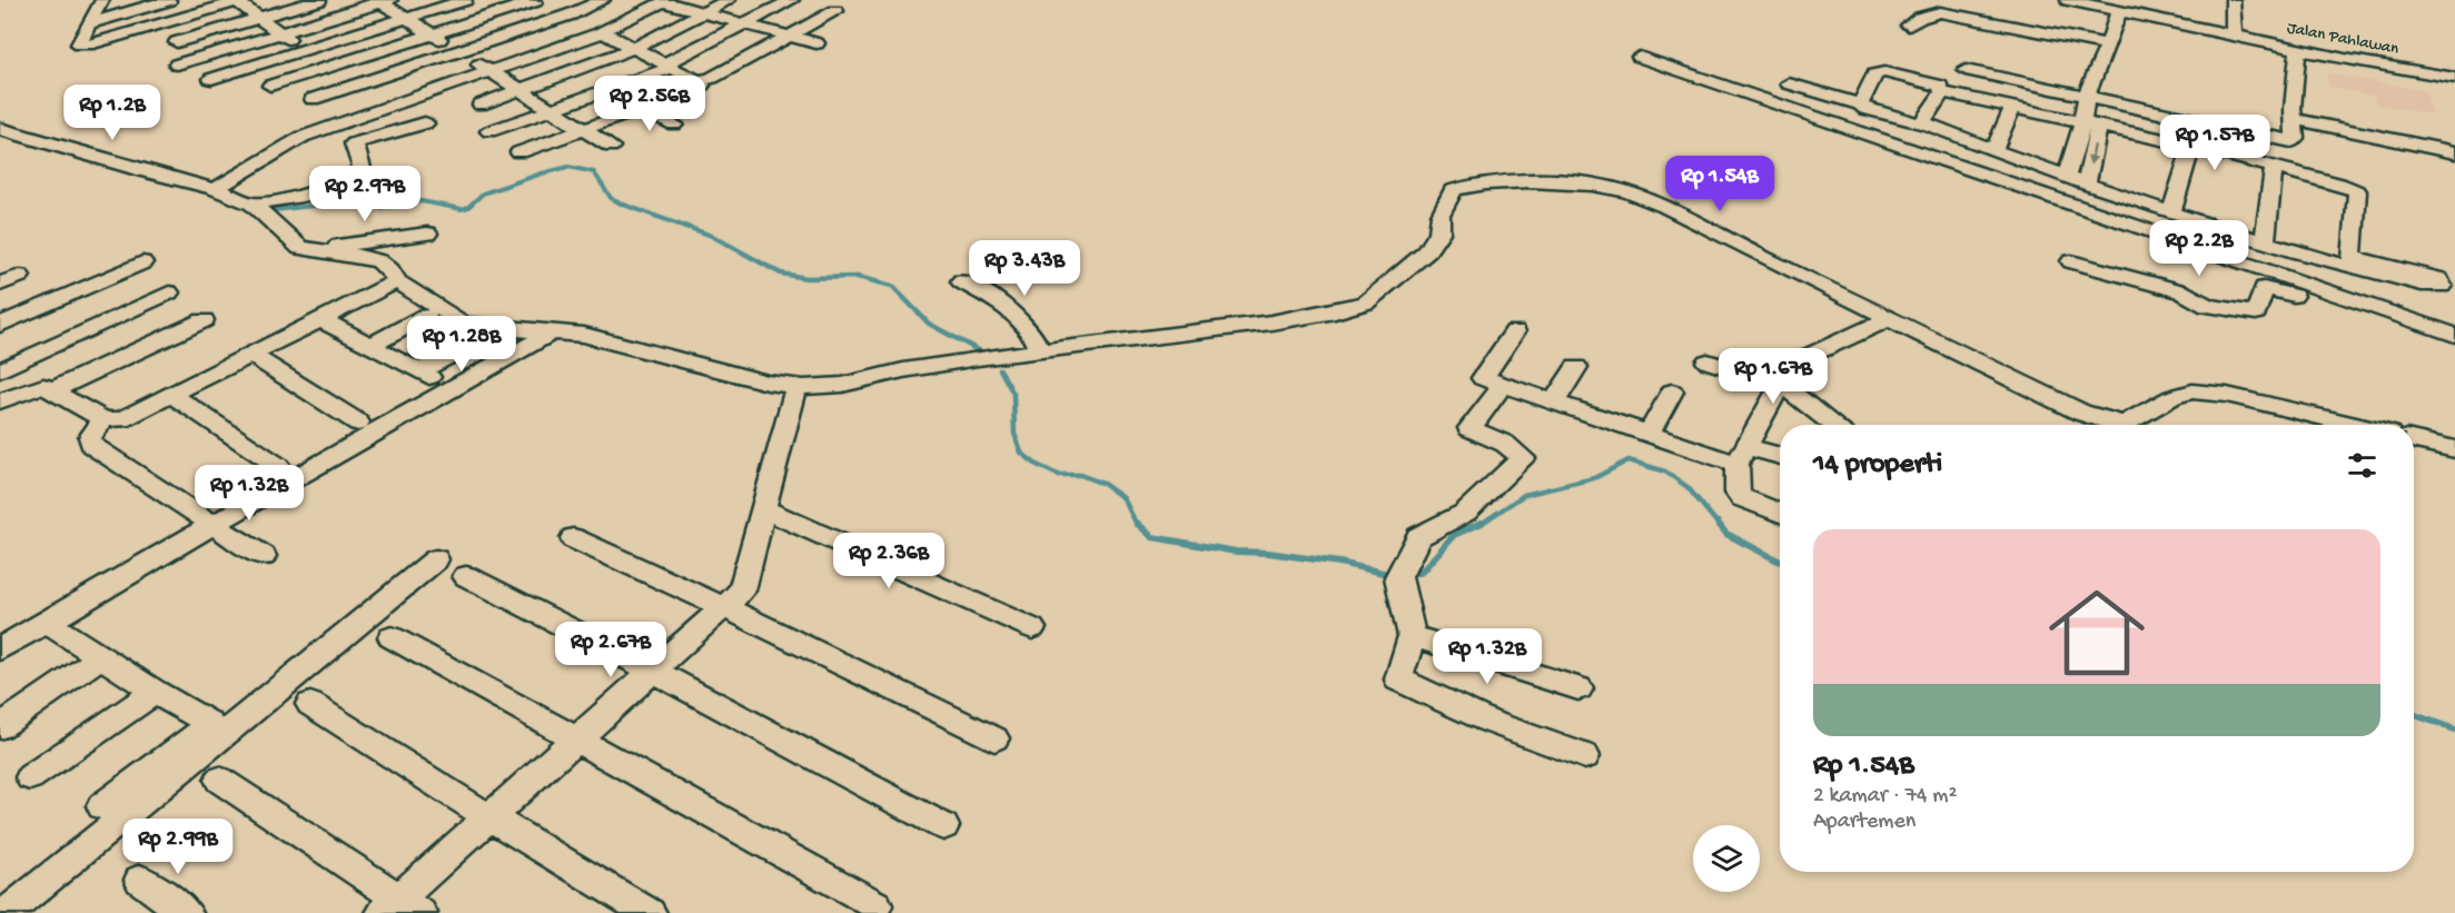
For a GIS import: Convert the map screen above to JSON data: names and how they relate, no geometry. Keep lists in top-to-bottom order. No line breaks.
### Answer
{"streets":{"street":["Jalan Pahlawan"]},"page":{"price":["Rp 2.56B","Rp 1.2B","Rp 1.57B","Rp 1.54B","Rp 2.97B","Rp 2.2B","Rp 3.43B","Rp 1.28B","Rp 1.67B","Rp 1.32B","Rp 2.36B","Rp 2.67B","Rp 1.32B","Rp 2.99B"],"heading":"14 properti","list":[{"name":"Rp 1.54B","note":"2 kamar · 74 m² · Apartemen"}]}}
